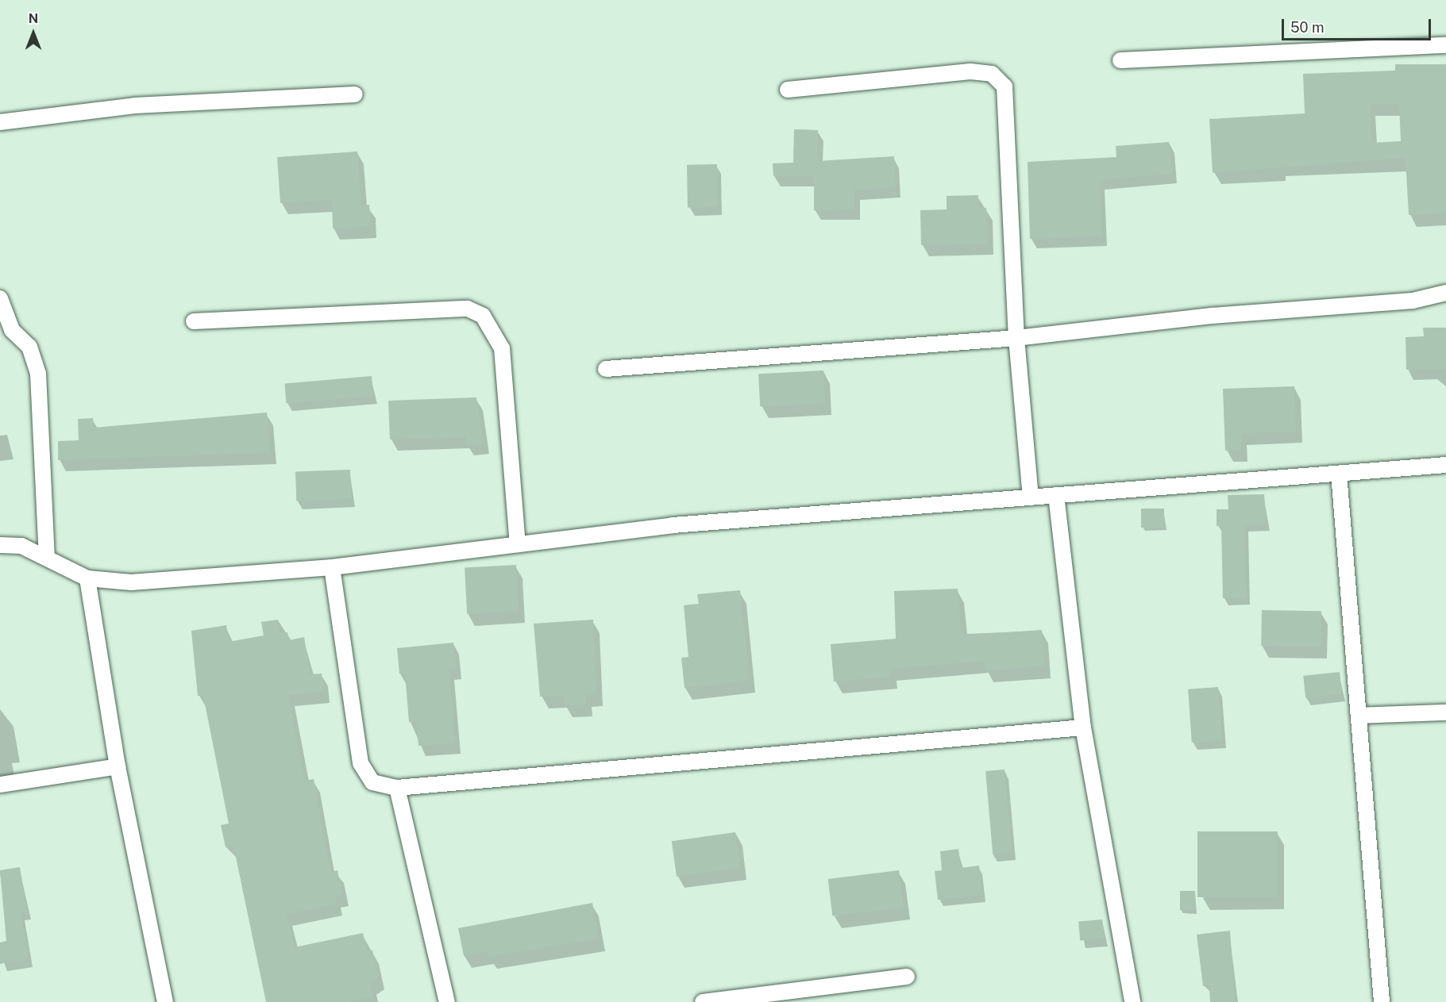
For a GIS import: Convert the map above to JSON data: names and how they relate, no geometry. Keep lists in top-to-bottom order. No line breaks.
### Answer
{"scale_bar":"50 m","north":"top"}
